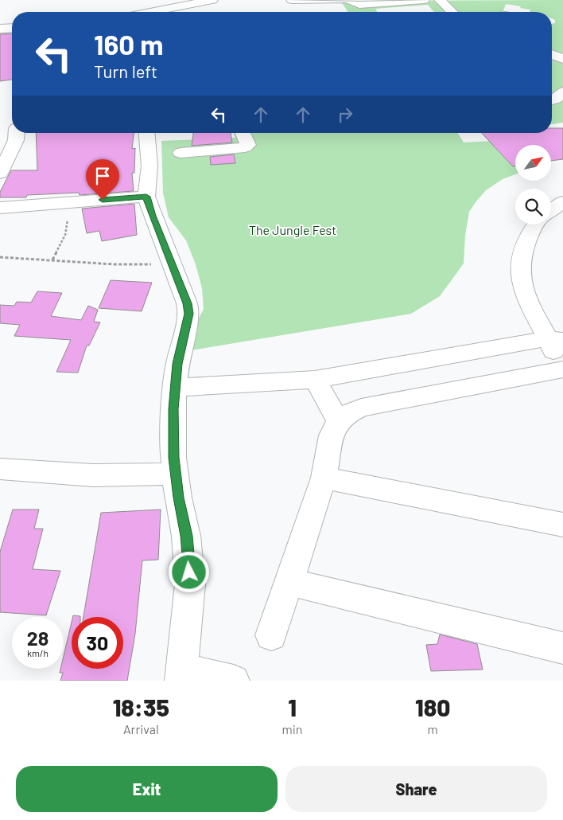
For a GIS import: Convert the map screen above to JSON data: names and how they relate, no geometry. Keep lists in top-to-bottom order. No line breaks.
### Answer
{"parks":["The Jungle Fest"],"north":"top right","page":{"turn":["160 m","Turn left"],"speed":"28 km/h","limit":"30","eta":["18:35","Arrival","1","min","180","m"],"buttons":["Exit","Share"]}}
